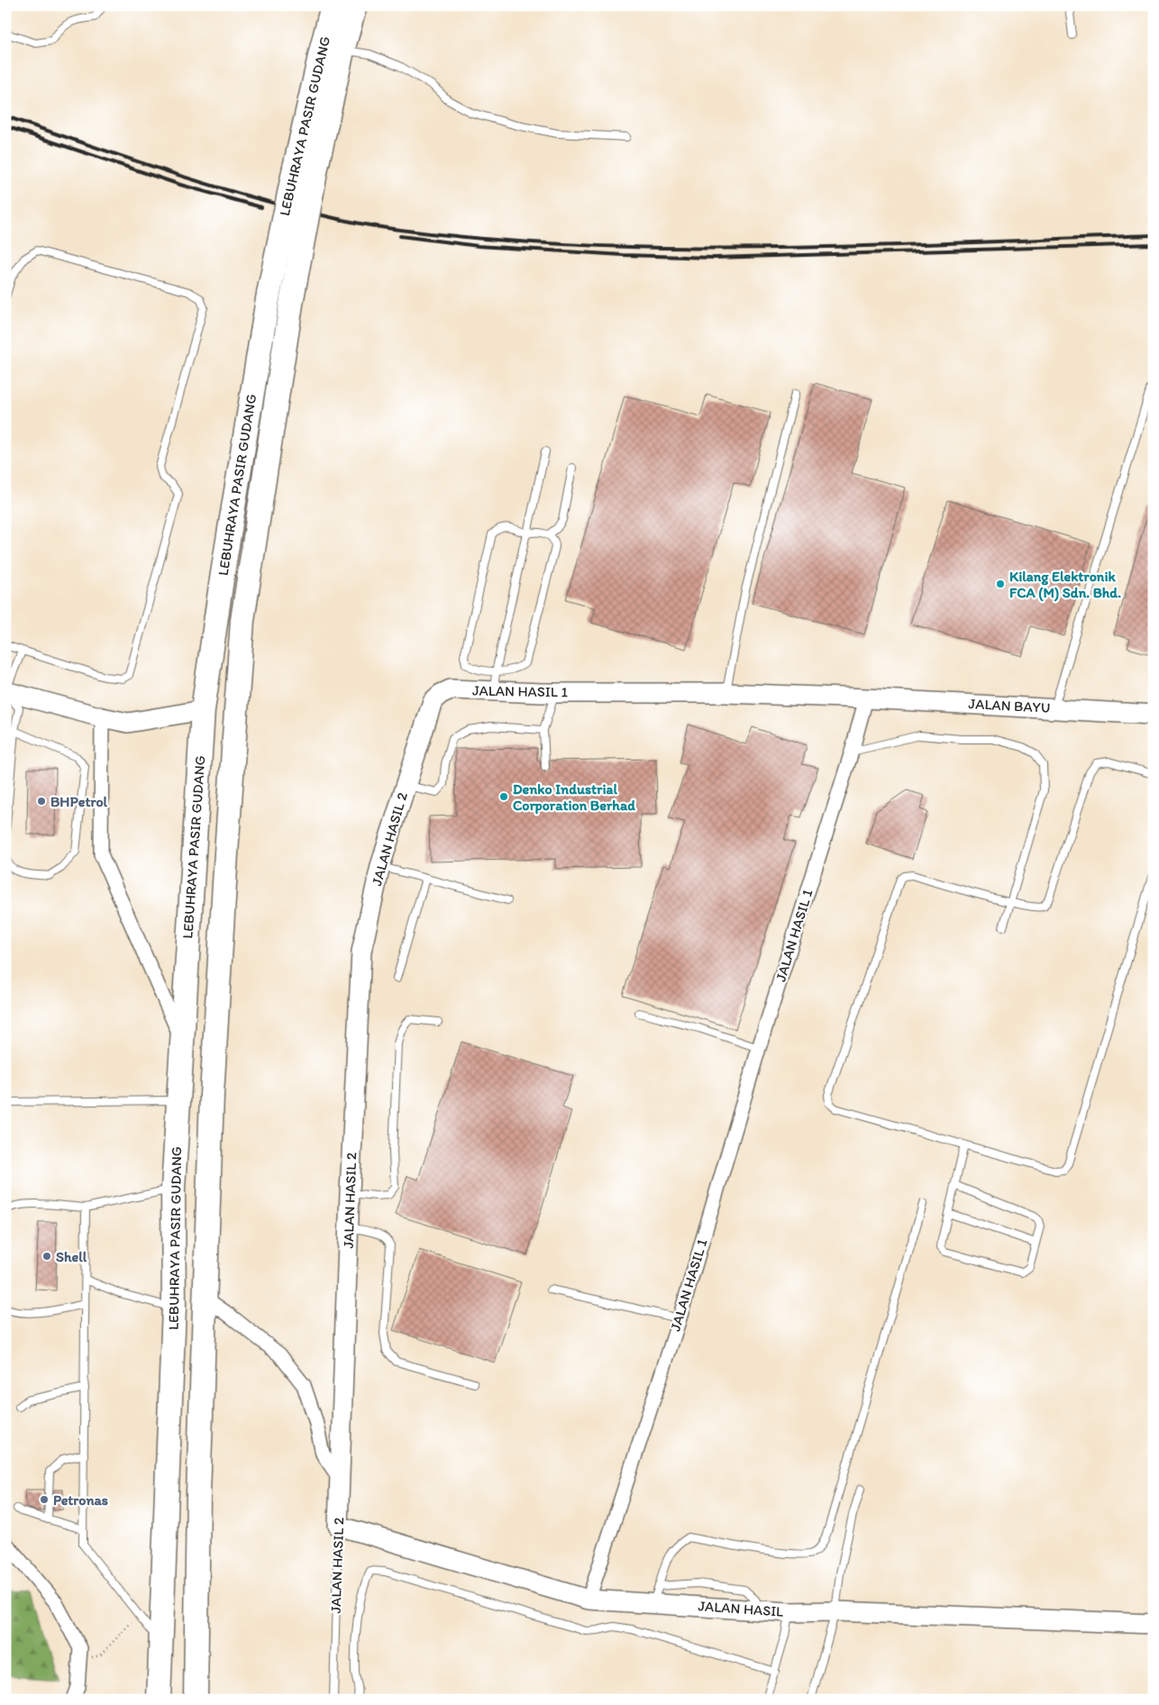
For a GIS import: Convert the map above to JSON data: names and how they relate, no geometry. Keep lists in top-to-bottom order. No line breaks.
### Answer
{"streets":{"highway":["LEBUHRAYA PASIR GUDANG"],"street":["JALAN HASIL 1","JALAN BAYU","JALAN HASIL 2","JALAN HASIL"]},"crossings":[["JALAN HASIL 1","JALAN BAYU"],["JALAN HASIL 1","JALAN HASIL 2"],["JALAN HASIL 1","JALAN HASIL"],["JALAN HASIL 2","JALAN HASIL"]],"places":["Kilang Elektronik FCA (M) Sdn. Bhd.","Denko Industrial Corporation Berhad","BHPetrol","Shell","Petronas"]}
